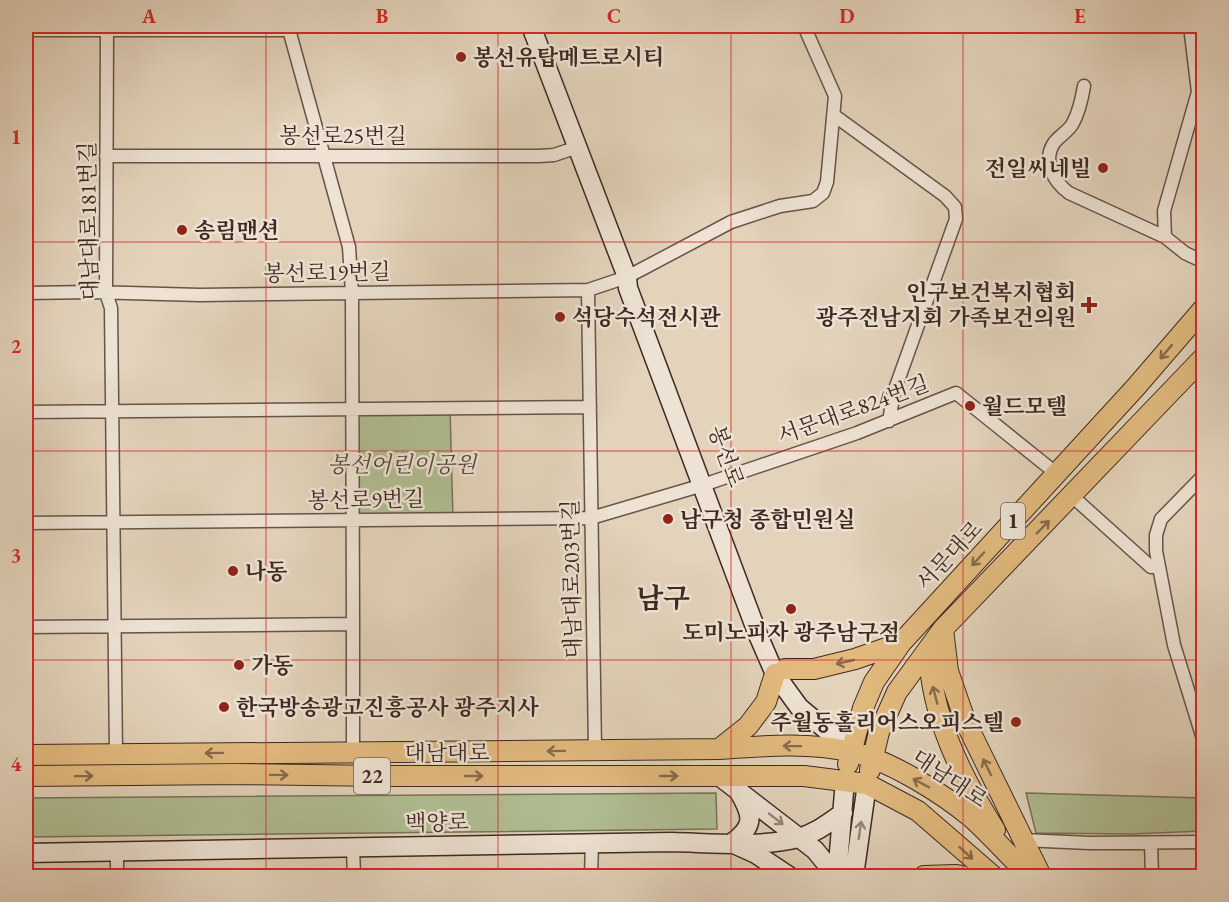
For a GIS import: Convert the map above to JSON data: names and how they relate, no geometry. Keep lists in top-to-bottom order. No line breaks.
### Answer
{"streets":{"main road":["1","서문대로","대남대로","22"],"street":["봉선로25번길","대남대로181번길","봉선로19번길","서문대로824번길","봉선로","봉선로9번길","대남대로203번길","백양로"]},"crossings":[["봉선로25번길","대남대로181번길"],["봉선로25번길","봉선로"],["대남대로181번길","봉선로19번길"],["대남대로181번길","봉선로9번길"],["대남대로181번길","대남대로"],["봉선로19번길","봉선로"],["봉선로19번길","대남대로203번길"],["서문대로824번길","봉선로"],["서문대로824번길","봉선로9번길"],["서문대로824번길","서문대로"],["봉선로","봉선로9번길"],["봉선로","서문대로"],["봉선로","대남대로"],["봉선로9번길","대남대로203번길"],["1","대남대로"],["서문대로","대남대로"],["대남대로203번길","대남대로"]],"districts":["남구"],"parks":["봉선어린이공원"],"places":{"other":["봉선유탑메트로시티","전일씨네빌","송림맨션","석당수석전시관","월드모텔","남구청 종합민원실","나동","도미노피자 광주남구점","가동","한국방송광고진흥공사 광주지사","주월동홀리어스오피스텔"],"health":["인구보건복지협회 광주전남지회 가족보건의원"]},"grid":{"columns":["A","B","C","D","E"],"rows":["1","2","3","4"]}}
